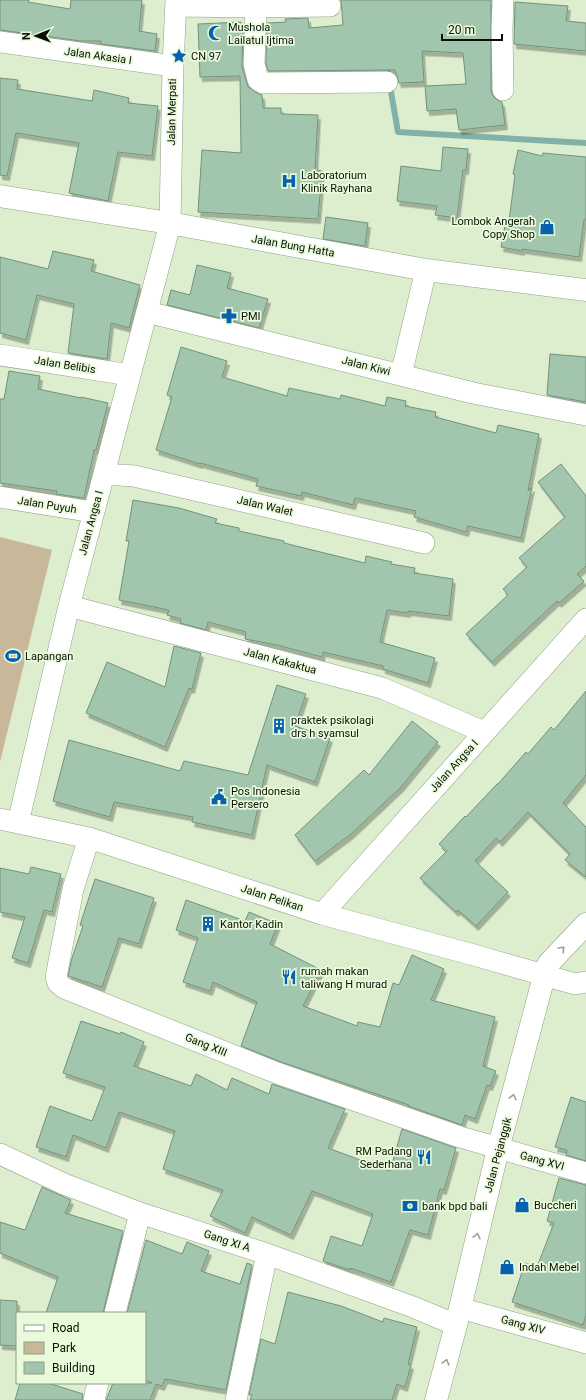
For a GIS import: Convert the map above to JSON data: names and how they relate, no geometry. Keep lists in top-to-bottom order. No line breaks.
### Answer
{"streets":{"main road":["Jalan Bung Hatta","Jalan Pejanggik"],"street":["Jalan Akasia I","Jalan Merpati","Jalan Belibis","Jalan Kiwi","Jalan Puyuh","Jalan Walet","Jalan Angsa I","Jalan Kakaktua","Jalan Pelikan","Gang XIII","Gang XVI","Gang XI A","Gang XIV"]},"crossings":[["Jalan Akasia I","Jalan Merpati"],["Jalan Merpati","Jalan Bung Hatta"],["Jalan Merpati","Jalan Angsa I"],["Jalan Bung Hatta","Jalan Angsa I"],["Jalan Belibis","Jalan Angsa I"],["Jalan Kiwi","Jalan Angsa I"],["Jalan Puyuh","Jalan Angsa I"],["Jalan Walet","Jalan Angsa I"],["Jalan Angsa I","Jalan Kakaktua"],["Jalan Angsa I","Jalan Pelikan"],["Jalan Pelikan","Gang XIII"],["Jalan Pelikan","Jalan Pejanggik"],["Gang XIII","Jalan Pejanggik"],["Gang XIII","Gang XVI"],["Jalan Pejanggik","Gang XVI"],["Jalan Pejanggik","Gang XI A"],["Jalan Pejanggik","Gang XIV"],["Gang XI A","Gang XIV"]],"one_way":["Jalan Pejanggik"],"places":{"mosque":["Mushola Lailatul Ijtima"],"place":["CN 97"],"hospital":["Laboratorium Klinik Rayhana"],"shop":["Lombok Angerah Copy Shop","Buccheri","Indah Mebel"],"pharmacy":["PMI"],"sports":["Lapangan"],"building":["praktek psikolagi drs h syamsul","Kantor Kadin"],"public building":["Pos Indonesia Persero"],"restaurant":["rumah makan taliwang H murad","RM Padang Sederhana"],"bank":["bank bpd bali"]},"legend":["Road","Park","Building"],"scale_bar":"20 m","north":"left"}
